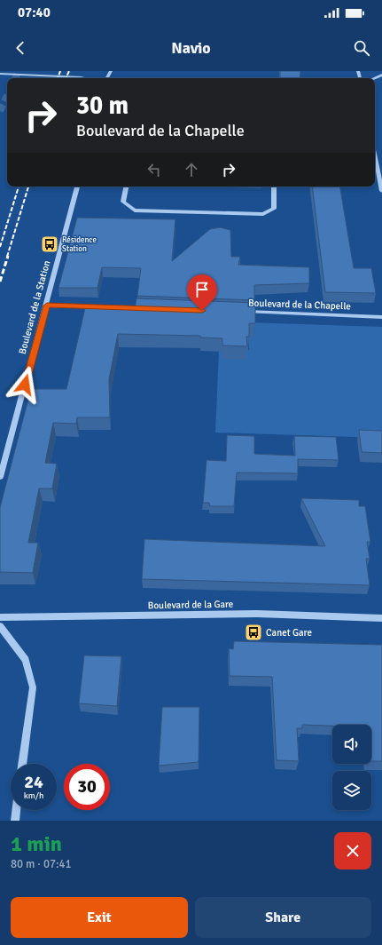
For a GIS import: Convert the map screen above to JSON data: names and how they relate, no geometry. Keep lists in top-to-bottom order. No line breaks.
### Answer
{"streets":{"street":["Boulevard de la Chapelle","Boulevard de la Station","Boulevard de la Gare"]},"places":{"bus stop":["Résidence Station","Canet Gare"]},"page":{"status":"07:40","header":"Navio","turn":["30 m","Boulevard de la Chapelle"],"speed":"24 km/h","limit":"30","heading":["1 min","80 m · 07:41"],"buttons":["Exit","Share"]}}
